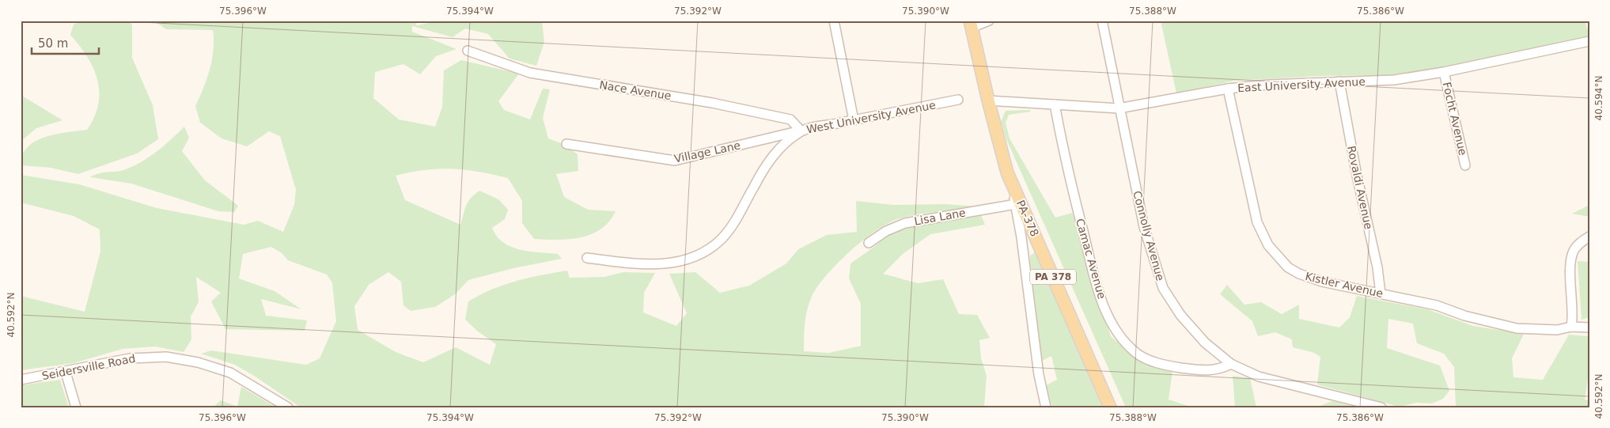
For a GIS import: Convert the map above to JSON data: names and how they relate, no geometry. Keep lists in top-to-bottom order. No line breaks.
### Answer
{"streets":{"main road":["PA-378","PA 378"],"street":["East University Avenue","Nace Avenue","West University Avenue","Focht Avenue","Village Lane","Rovaldi Avenue","Lisa Lane","Connolly Avenue","Camac Avenue","Kistler Avenue","Seidersville Road"]},"crossings":[["East University Avenue","Focht Avenue"],["East University Avenue","Rovaldi Avenue"],["East University Avenue","PA-378"],["East University Avenue","Connolly Avenue"],["East University Avenue","Camac Avenue"],["East University Avenue","Kistler Avenue"],["Nace Avenue","West University Avenue"],["Nace Avenue","Village Lane"],["West University Avenue","Village Lane"],["Rovaldi Avenue","Kistler Avenue"],["Connolly Avenue","Camac Avenue"]],"scale_bar":"50 m","coordinates":["75.396°W","75.394°W","75.392°W","75.390°W","75.388°W","75.386°W","40.594°N","40.592°N"]}
